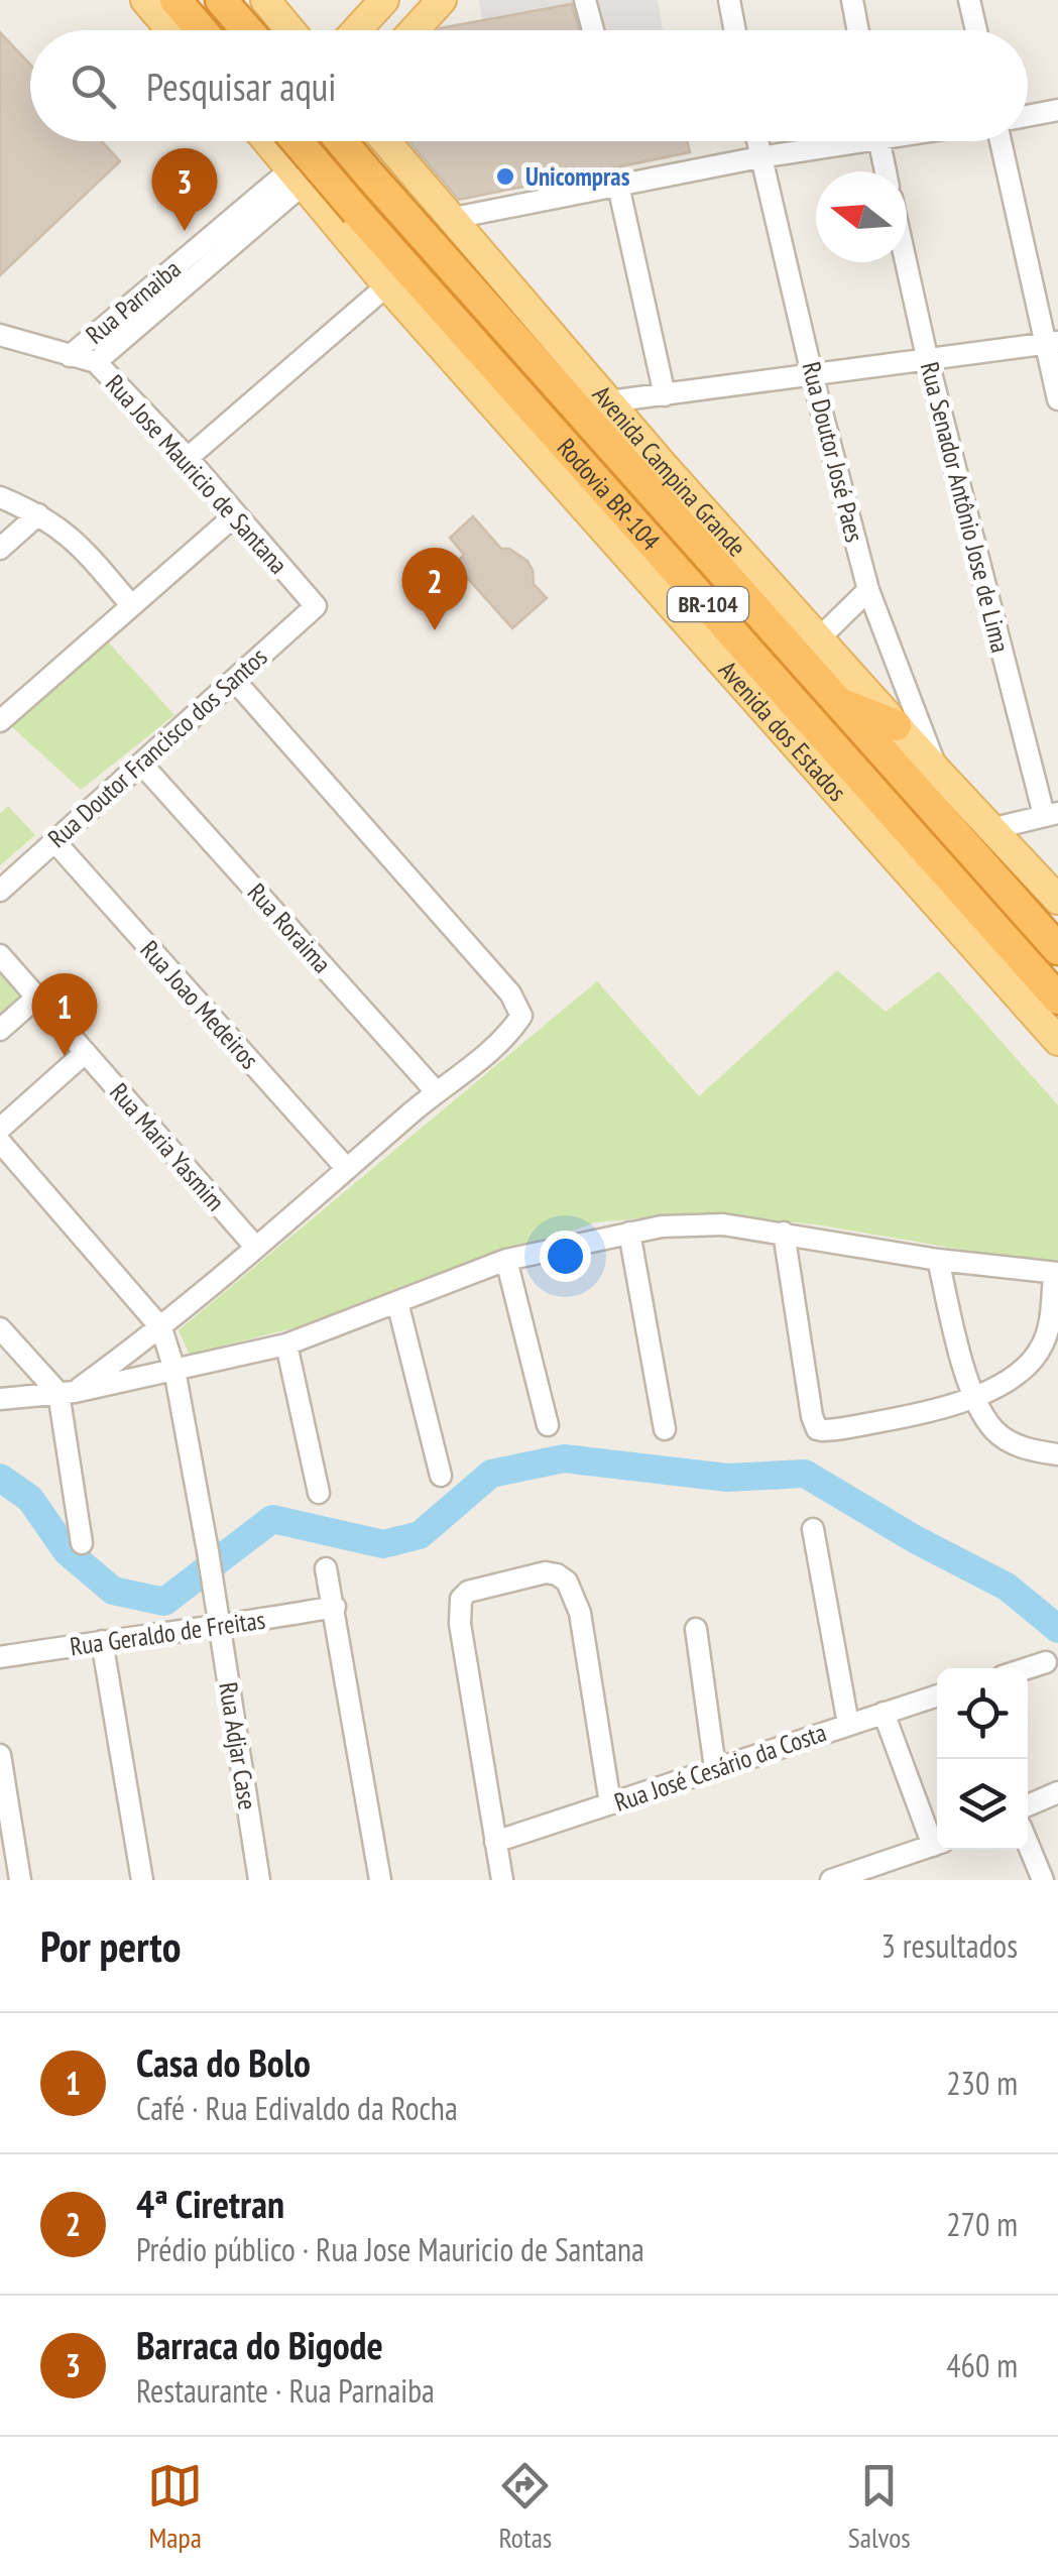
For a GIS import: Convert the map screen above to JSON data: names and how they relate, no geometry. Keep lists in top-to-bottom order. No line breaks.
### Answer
{"streets":{"highway":["Rodovia BR-104","BR-104"],"main road":["Avenida Campina Grande","Avenida dos Estados"],"street":["Rua Parnaiba","Rua Doutor José Paes","Rua Jose Mauricio de Santana","Rua Senador Antônio Jose de Lima","Rua Doutor Francisco dos Santos","Rua Roraima","Rua Joao Medeiros","Rua Maria Yasmim","Rua Geraldo de Freitas","Rua Adjar Case","Rua José Cesário da Costa"]},"crossings":[["Rua Parnaiba","Rua Jose Mauricio de Santana"],["Rua Parnaiba","Avenida dos Estados"],["Rua Doutor José Paes","Avenida Campina Grande"],["Rua Jose Mauricio de Santana","Rua Doutor Francisco dos Santos"],["Rua Doutor Francisco dos Santos","Rua Roraima"],["Rua Doutor Francisco dos Santos","Rua Joao Medeiros"],["Rua Geraldo de Freitas","Rua Adjar Case"]],"places":["Unicompras"],"north":"left","page":{"search":"Pesquisar aqui","pins":["3","2","1"],"heading":["Por perto","3 resultados"],"list":[{"mark":"1","name":"Casa do Bolo","note":"Café · Rua Edivaldo da Rocha","value":"230 m"},{"mark":"2","name":"4ª Ciretran","note":"Prédio público · Rua Jose Mauricio de Santana","value":"270 m"},{"mark":"3","name":"Barraca do Bigode","note":"Restaurante · Rua Parnaiba","value":"460 m"}],"nav":["Mapa","Rotas","Salvos"]}}
